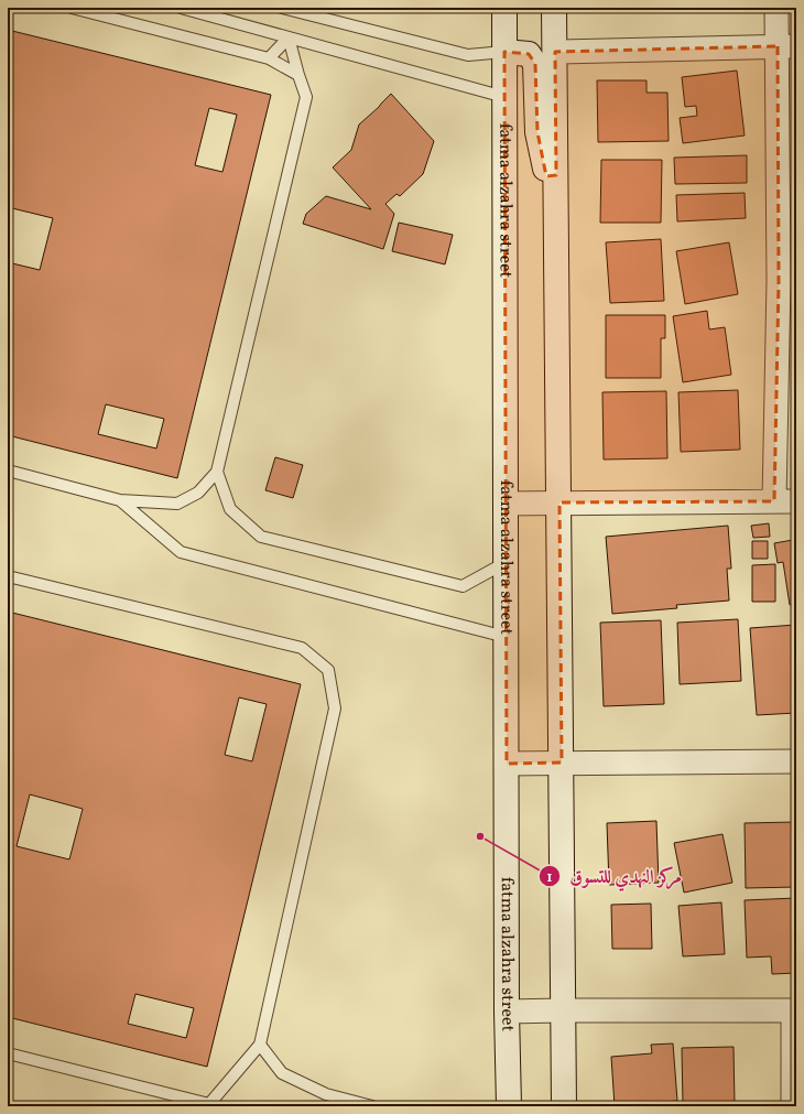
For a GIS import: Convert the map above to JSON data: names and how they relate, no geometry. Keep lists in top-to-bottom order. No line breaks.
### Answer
{"streets":{"street":["fatma alzahra street"]},"places":["مركز النهدي للتسوق"]}
